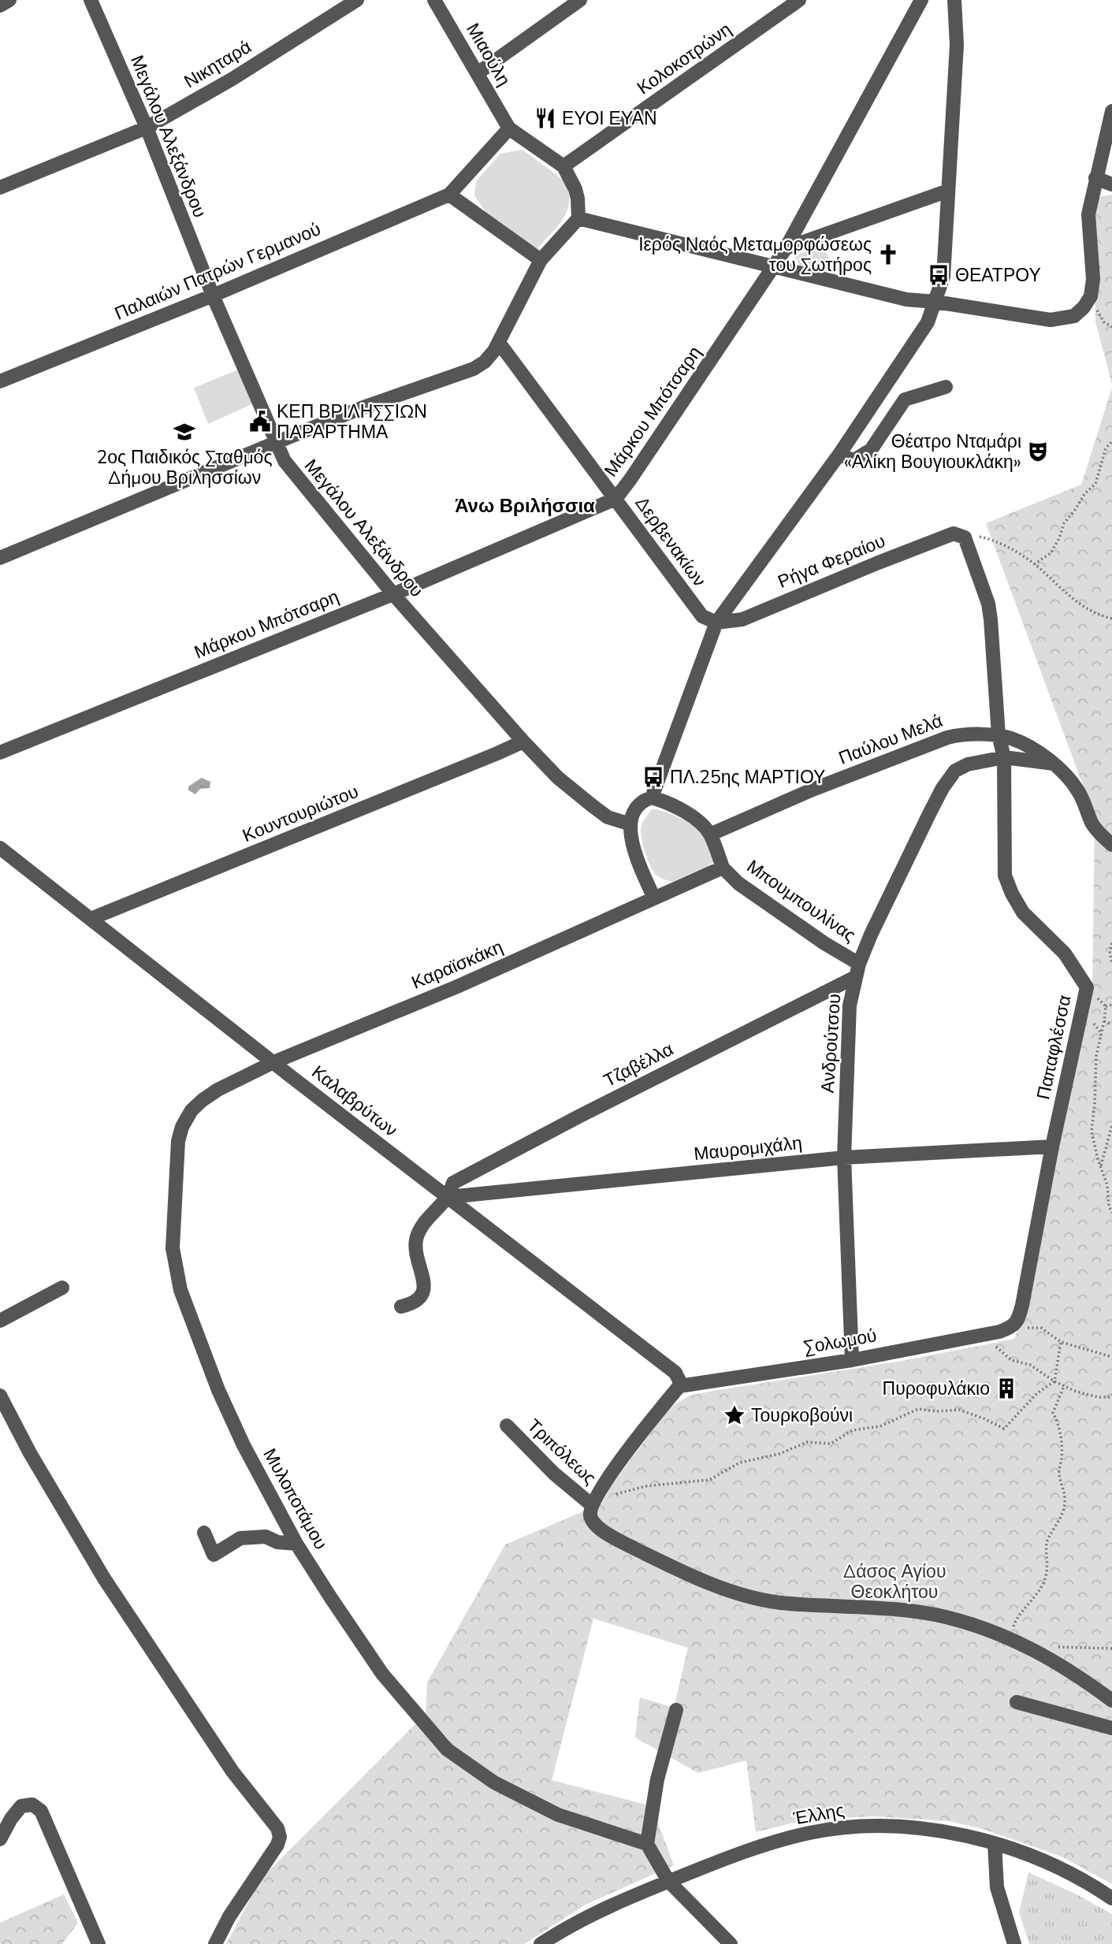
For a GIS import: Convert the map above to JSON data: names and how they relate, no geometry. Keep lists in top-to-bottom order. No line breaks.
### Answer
{"streets":{"street":["Μιαούλη","Κολοκοτρώνη","Νικηταρά","Μεγάλου Αλεξάνδρου","Παλαιών Πατρών Γερμανού","Μάρκου Μπότσαρη","Δερβενακίων","Ρήγα Φεραίου","Παύλου Μελά","Κουντουριώτου","Μπουμπουλίνας","Καραϊσκάκη","Ανδρούτσου","Παπαφλέσσα","Τζαβέλλα","Καλαβρύτων","Μαυρομιχάλη","Σολωμού","Τριπόλεως","Μυλοποτάμου","Έλλης"]},"crossings":[["Νικηταρά","Μεγάλου Αλεξάνδρου"],["Μεγάλου Αλεξάνδρου","Παλαιών Πατρών Γερμανού"],["Μεγάλου Αλεξάνδρου","Μάρκου Μπότσαρη"],["Μεγάλου Αλεξάνδρου","Κουντουριώτου"],["Μάρκου Μπότσαρη","Δερβενακίων"],["Δερβενακίων","Ρήγα Φεραίου"],["Ρήγα Φεραίου","Παπαφλέσσα"],["Παύλου Μελά","Ανδρούτσου"],["Παύλου Μελά","Παπαφλέσσα"],["Κουντουριώτου","Καλαβρύτων"],["Μπουμπουλίνας","Καραϊσκάκη"],["Μπουμπουλίνας","Ανδρούτσου"],["Μπουμπουλίνας","Τζαβέλλα"],["Καραϊσκάκη","Καλαβρύτων"],["Καραϊσκάκη","Μυλοποτάμου"],["Ανδρούτσου","Παπαφλέσσα"],["Ανδρούτσου","Τζαβέλλα"],["Ανδρούτσου","Μαυρομιχάλη"],["Ανδρούτσου","Σολωμού"],["Παπαφλέσσα","Μαυρομιχάλη"],["Παπαφλέσσα","Σολωμού"],["Τζαβέλλα","Καλαβρύτων"],["Τζαβέλλα","Μαυρομιχάλη"],["Καλαβρύτων","Μαυρομιχάλη"],["Καλαβρύτων","Σολωμού"],["Καλαβρύτων","Μυλοποτάμου"]],"districts":["Άνω Βριλήσσια"],"parks":["Δάσος Αγίου Θεοκλήτου"],"places":{"restaurant":["ΕΥΟΙ ΕΥΑΝ"],"church":["Ιερός Ναός Μεταμορφώσεως του Σωτήρος"],"bus stop":["ΘΕΑΤΡΟΥ","ΠΛ.25ης ΜΑΡΤΙΟΥ"],"public building":["ΚΕΠ ΒΡΙΛΗΣΣΙΩΝ ΠΑΡΑΡΤΗΜΑ"],"school or university":["2ος Παιδικός Σταθμός Δήμου Βριλησσίων"],"theatre":["Θέατρο Νταμάρι «Αλίκη Βουγιουκλάκη»"],"building":["Πυροφυλάκιο"],"place":["Τουρκοβούνι"]}}
